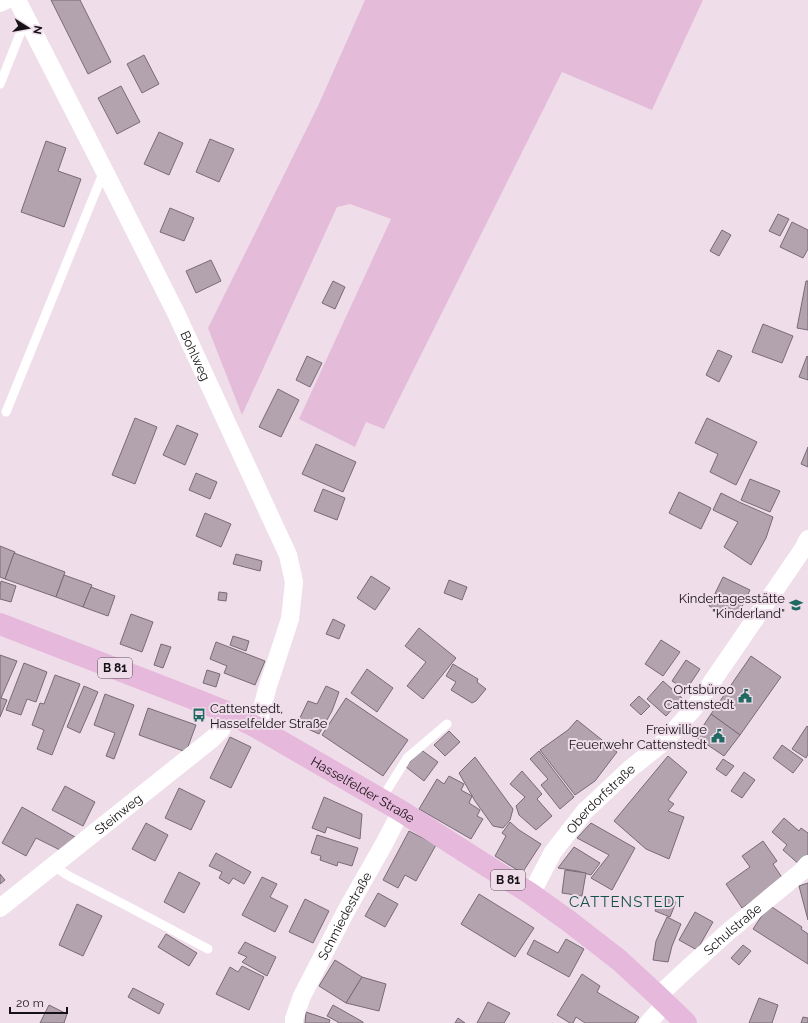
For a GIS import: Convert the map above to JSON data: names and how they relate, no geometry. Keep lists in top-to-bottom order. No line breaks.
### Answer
{"streets":{"main road":["B 81","Hasselfelder Straße"],"street":["Bohlweg","Oberdorfstraße","Steinweg","Schmiedestraße","Schulstraße"]},"crossings":[["Bohlweg","Hasselfelder Straße"],["Hasselfelder Straße","Oberdorfstraße"],["Hasselfelder Straße","Steinweg"],["Hasselfelder Straße","Schmiedestraße"],["Hasselfelder Straße","Schulstraße"]],"districts":["CATTENSTEDT"],"places":{"school or university":["Kindertagesstätte \"Kinderland\""],"public building":["Ortsbüroo Cattenstedt","Freiwillige Feuerwehr Cattenstedt"],"bus stop":["Cattenstedt, Hasselfelder Straße"]},"scale_bar":"20 m","north":"right"}
